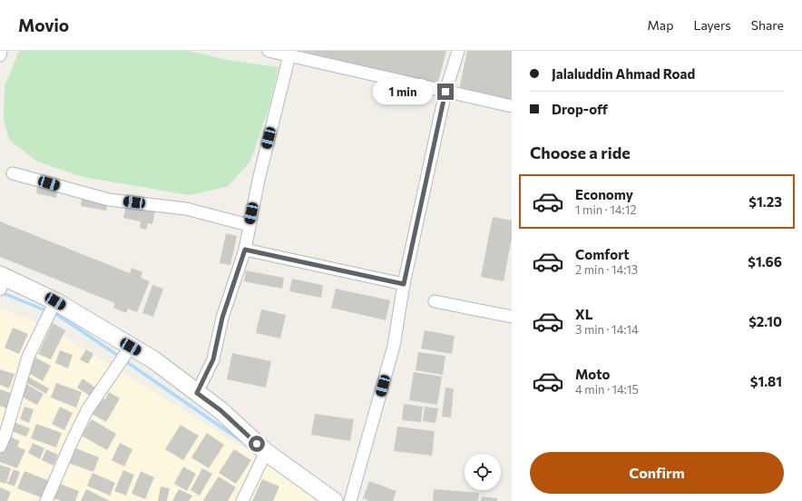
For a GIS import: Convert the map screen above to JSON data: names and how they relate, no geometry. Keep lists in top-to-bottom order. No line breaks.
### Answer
{"page":{"header":"Movio","nav":["Map","Layers","Share"],"banner":["Jalaluddin Ahmad Road","Drop-off"],"bubble":"1 min","heading":"Choose a ride","list":[{"name":"Economy","note":"1 min · 14:12","value":"$1.23"},{"name":"Comfort","note":"2 min · 14:13","value":"$1.66"},{"name":"XL","note":"3 min · 14:14","value":"$2.10"},{"name":"Moto","note":"4 min · 14:15","value":"$1.81"}],"buttons":"Confirm"}}
